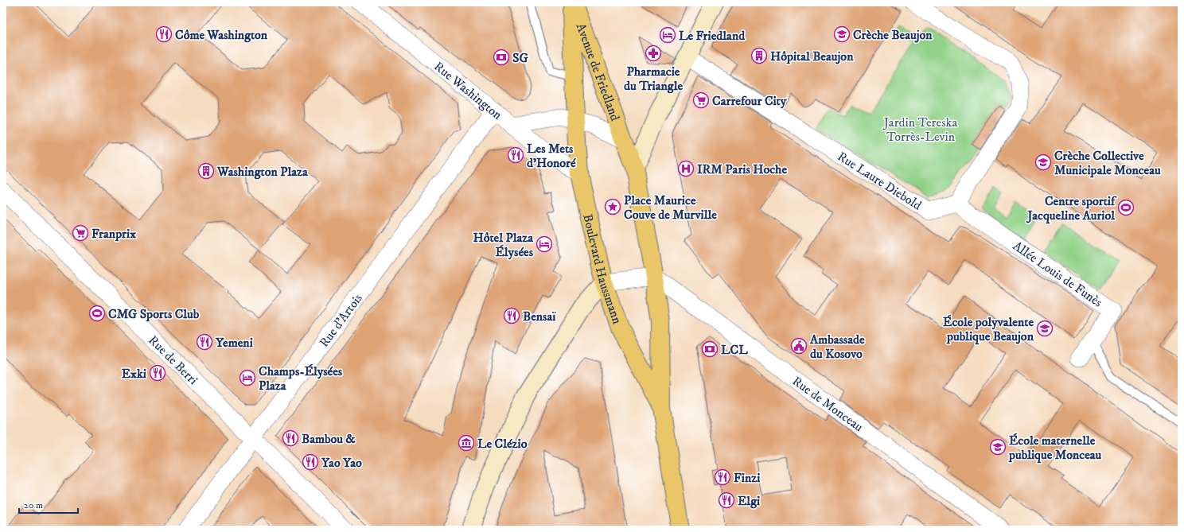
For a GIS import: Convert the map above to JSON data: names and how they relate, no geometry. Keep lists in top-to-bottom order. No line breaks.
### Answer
{"streets":{"main road":["Avenue de Friedland","Boulevard Haussmann"],"street":["Rue Washington","Rue Laure Diebold","Allée Louis de Funès","Rue d'Artois","Rue de Berri","Rue de Monceau"]},"crossings":[["Avenue de Friedland","Boulevard Haussmann"],["Rue Washington","Boulevard Haussmann"],["Rue Washington","Rue d'Artois"],["Rue Laure Diebold","Allée Louis de Funès"],["Boulevard Haussmann","Rue de Monceau"],["Rue d'Artois","Rue de Berri"]],"parks":["Jardin Tereska Torrès-Levin"],"places":{"restaurant":["Côme Washington","Les Mets d'Honoré","Bensaï","Yemeni","Exki","Bambou &","Yao Yao","Finzi","Elgi"],"school or university":["Crèche Beaujon","Crèche Collective Municipale Monceau","École polyvalente publique Beaujon","École maternelle publique Monceau"],"hotel":["Le Friedland","Hôtel Plaza Élysées","Champs-Élysées Plaza"],"pharmacy":["Pharmacie du Triangle"],"building":["Hôpital Beaujon","Washington Plaza"],"bank":["SG","LCL"],"supermarket":["Carrefour City","Franprix"],"hospital":["IRM Paris Hoche"],"place":["Place Maurice Couve de Murville"],"sports":["Centre sportif Jacqueline Auriol","CMG Sports Club"],"public building":["Ambassade du Kosovo"],"museum":["Le Clézio"]},"scale_bar":"20 m"}
